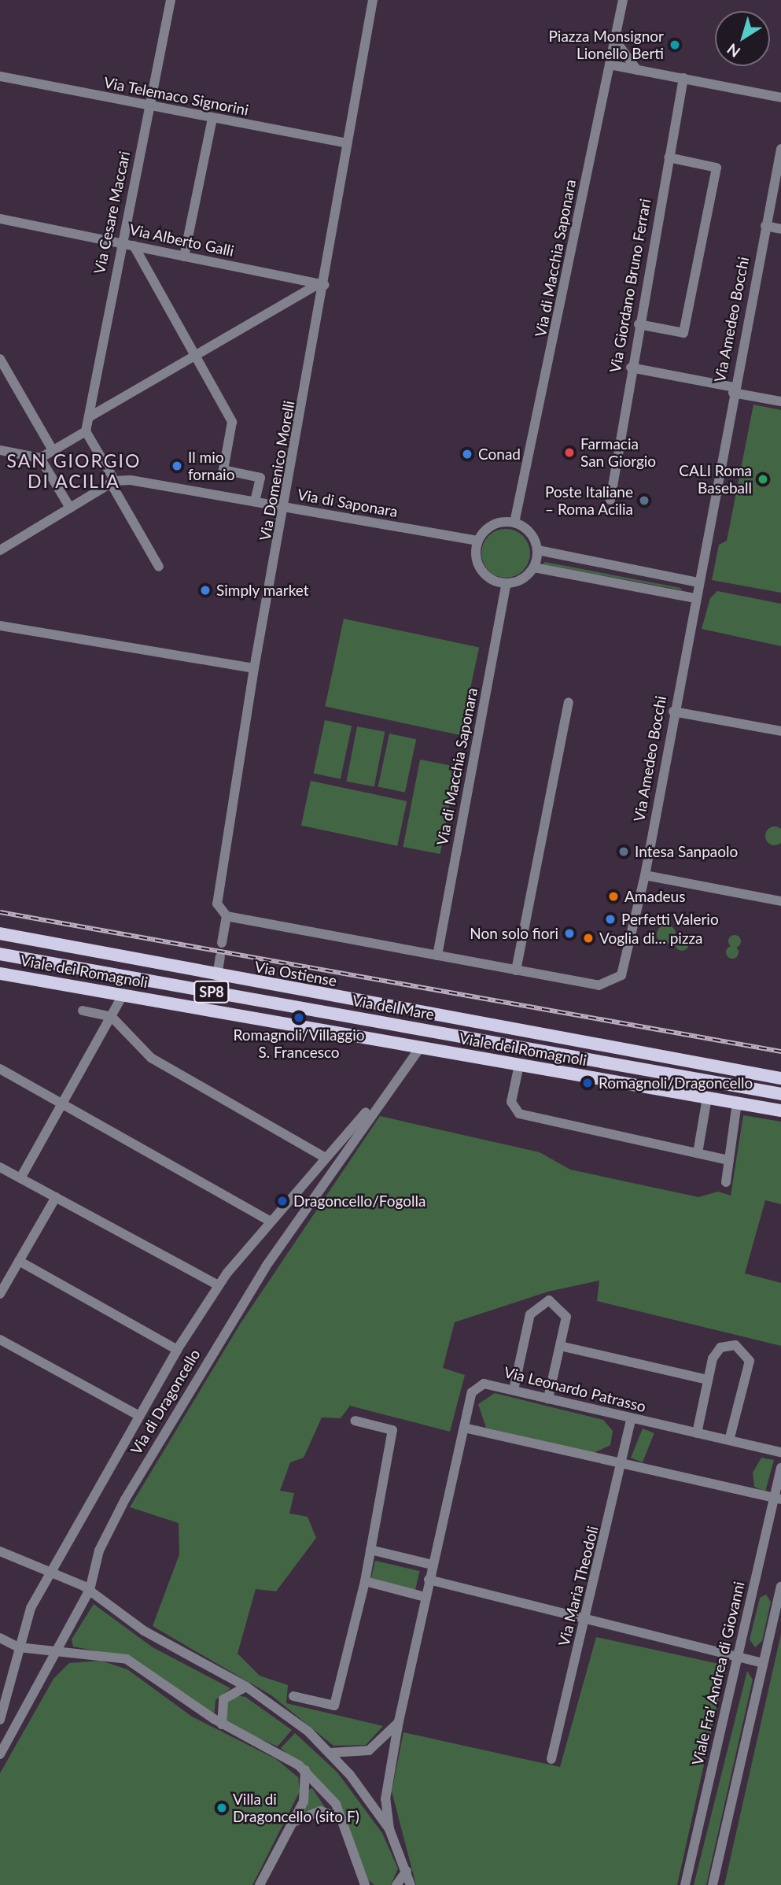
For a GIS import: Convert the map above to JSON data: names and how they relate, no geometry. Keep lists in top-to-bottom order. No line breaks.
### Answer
{"streets":{"main road":["Viale dei Romagnoli","Via Ostiense","SP8","Via del Mare"],"street":["Via Telemaco Signorini","Via Cesare Maccari","Via Alberto Galli","Via di Macchia Saponara","Via Giordano Bruno Ferrari","Via Amedeo Bocchi","Via Domenico Morelli","Via di Saponara","Via Leonardo Patrasso","Via di Dragoncello","Via Maria Theodoli","Viale Fra' Andrea di Giovanni"]},"crossings":[["Via Telemaco Signorini","Via Cesare Maccari"],["Via Telemaco Signorini","Via Domenico Morelli"],["Via Cesare Maccari","Via Alberto Galli"],["Via Alberto Galli","Via Domenico Morelli"],["Via di Macchia Saponara","Via Amedeo Bocchi"],["Via di Macchia Saponara","Via di Saponara"],["Via Amedeo Bocchi","Via Domenico Morelli"],["Via Domenico Morelli","Via di Saponara"],["Viale dei Romagnoli","Via di Dragoncello"],["Via Leonardo Patrasso","Via Maria Theodoli"]],"districts":["SAN GIORGIO DI ACILIA"],"places":["Piazza Monsignor Lionello Berti","Farmacia San Giorgio","Conad","Il mio fornaio","CALI Roma Baseball","Poste Italiane – Roma Acilia","Simply market","Intesa Sanpaolo","Amadeus","Perfetti Valerio","Non solo fiori","Voglia di… pizza","Romagnoli/Villaggio S. Francesco","Romagnoli/Dragoncello","Dragoncello/Fogolla","Villa di Dragoncello (sito F)"],"north":"bottom left"}
